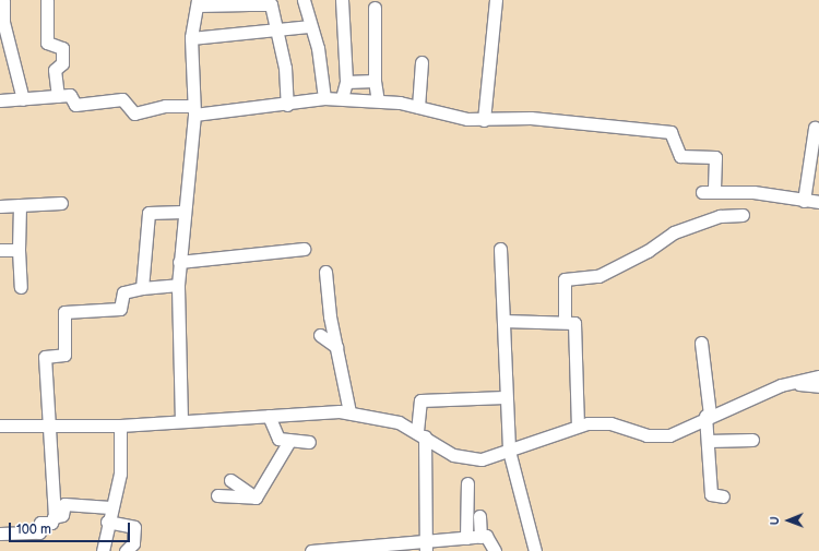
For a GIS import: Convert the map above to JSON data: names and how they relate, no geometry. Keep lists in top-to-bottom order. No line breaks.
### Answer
{"scale_bar":"100 m","north":"left"}
